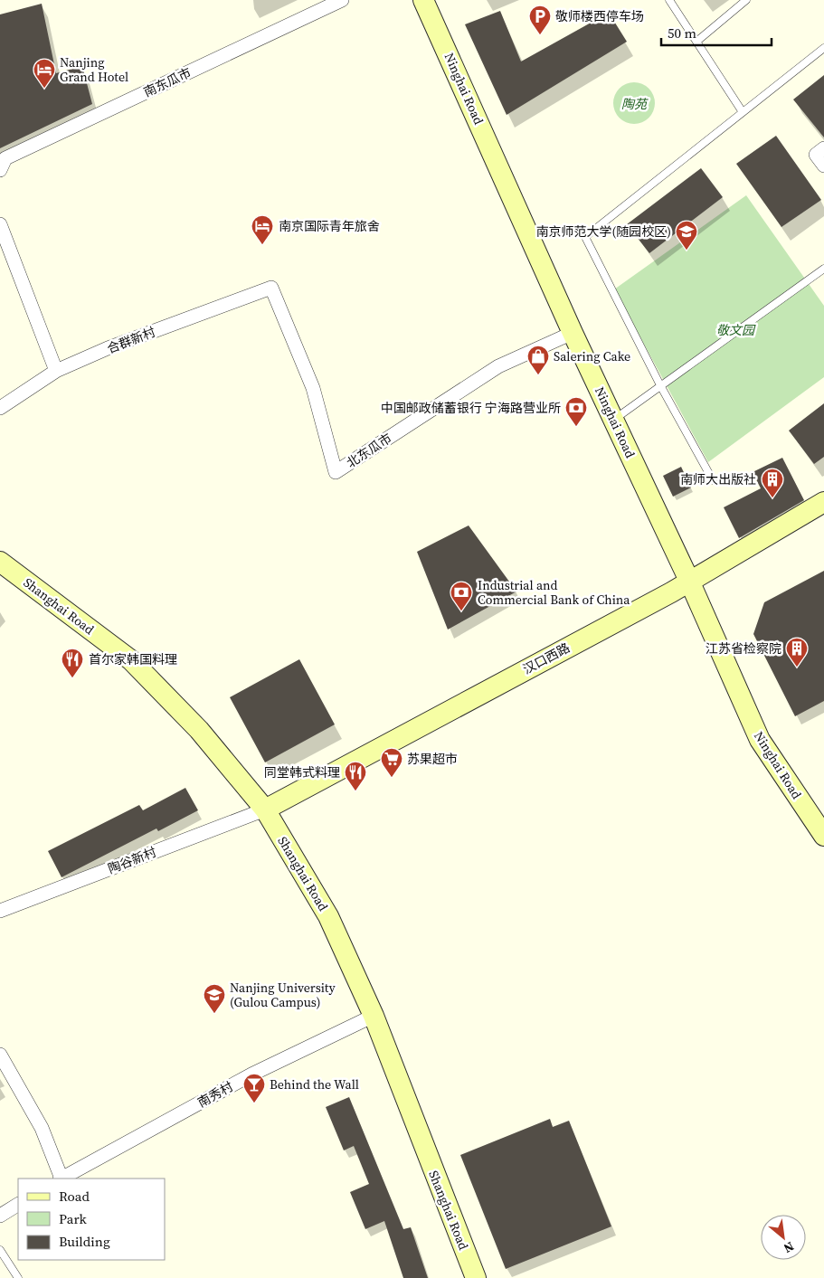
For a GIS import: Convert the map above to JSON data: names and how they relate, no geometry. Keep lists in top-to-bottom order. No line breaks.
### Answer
{"streets":{"street":["南东瓜市","Ninghai Road","合群新村","北东瓜市","Shanghai Road","汉口西路","陶谷新村","南秀村"]},"crossings":[["Ninghai Road","北东瓜市"],["Ninghai Road","汉口西路"],["合群新村","北东瓜市"],["Shanghai Road","汉口西路"],["Shanghai Road","陶谷新村"],["Shanghai Road","南秀村"],["汉口西路","陶谷新村"]],"parks":["陶苑","敬文园"],"places":{"parking":["敬师楼西停车场"],"hotel":["Nanjing Grand Hotel","南京国际青年旅舍"],"school or university":["南京师范大学(随园校区)","Nanjing University (Gulou Campus)"],"shop":["Salering Cake"],"bank":["中国邮政储蓄银行 宁海路营业所","Industrial and Commercial Bank of China"],"building":["南师大出版社","江苏省检察院"],"restaurant":["首尔家韩国料理","同堂韩式料理"],"supermarket":["苏果超市"],"bar":["Behind the Wall"]},"legend":["Road","Park","Building"],"scale_bar":"50 m","north":"bottom right"}
